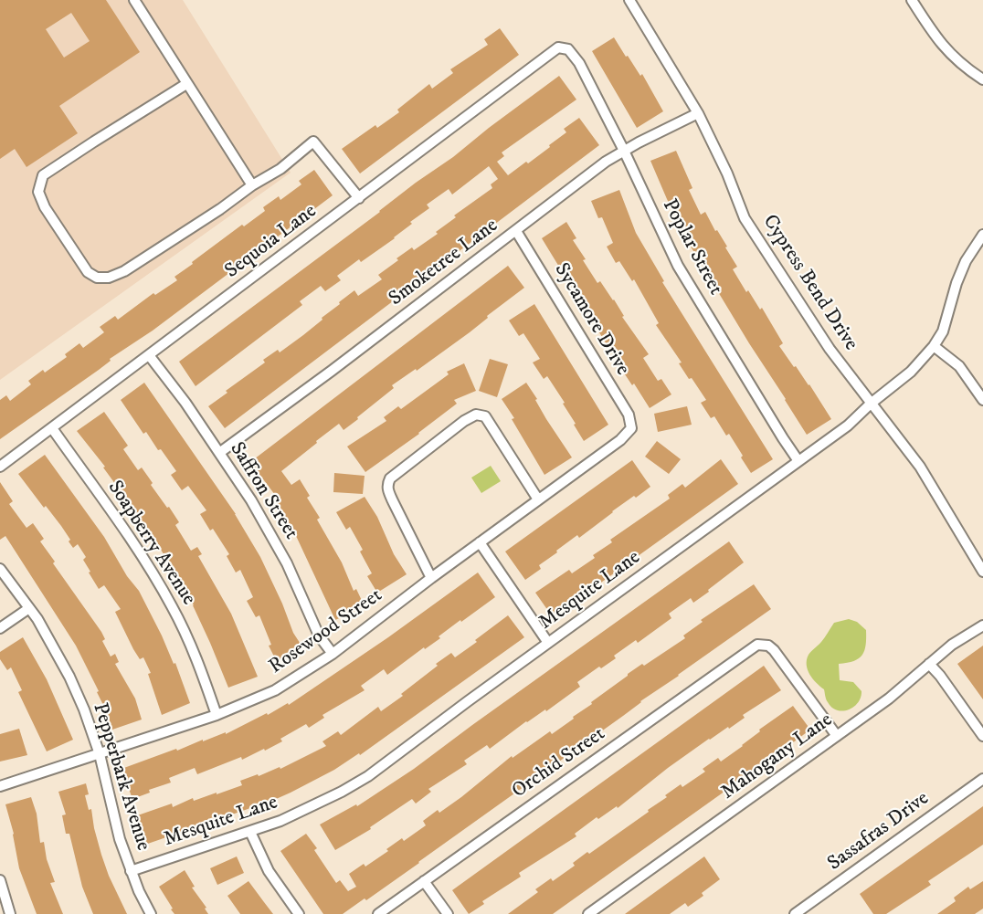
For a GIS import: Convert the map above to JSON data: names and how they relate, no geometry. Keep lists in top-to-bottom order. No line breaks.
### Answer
{"streets":{"street":["Sequoia Lane","Poplar Street","Smoketree Lane","Cypress Bend Drive","Sycamore Drive","Saffron Street","Soapberry Avenue","Mesquite Lane","Rosewood Street","Mahogany Lane","Orchid Street","Pepperbark Avenue","Sassafras Drive"]},"crossings":[["Sequoia Lane","Poplar Street"],["Sequoia Lane","Saffron Street"],["Sequoia Lane","Soapberry Avenue"],["Poplar Street","Smoketree Lane"],["Poplar Street","Mesquite Lane"],["Smoketree Lane","Cypress Bend Drive"],["Smoketree Lane","Sycamore Drive"],["Smoketree Lane","Saffron Street"],["Cypress Bend Drive","Mesquite Lane"],["Sycamore Drive","Rosewood Street"],["Saffron Street","Rosewood Street"],["Soapberry Avenue","Rosewood Street"],["Mesquite Lane","Pepperbark Avenue"],["Rosewood Street","Pepperbark Avenue"],["Mahogany Lane","Orchid Street"]]}
